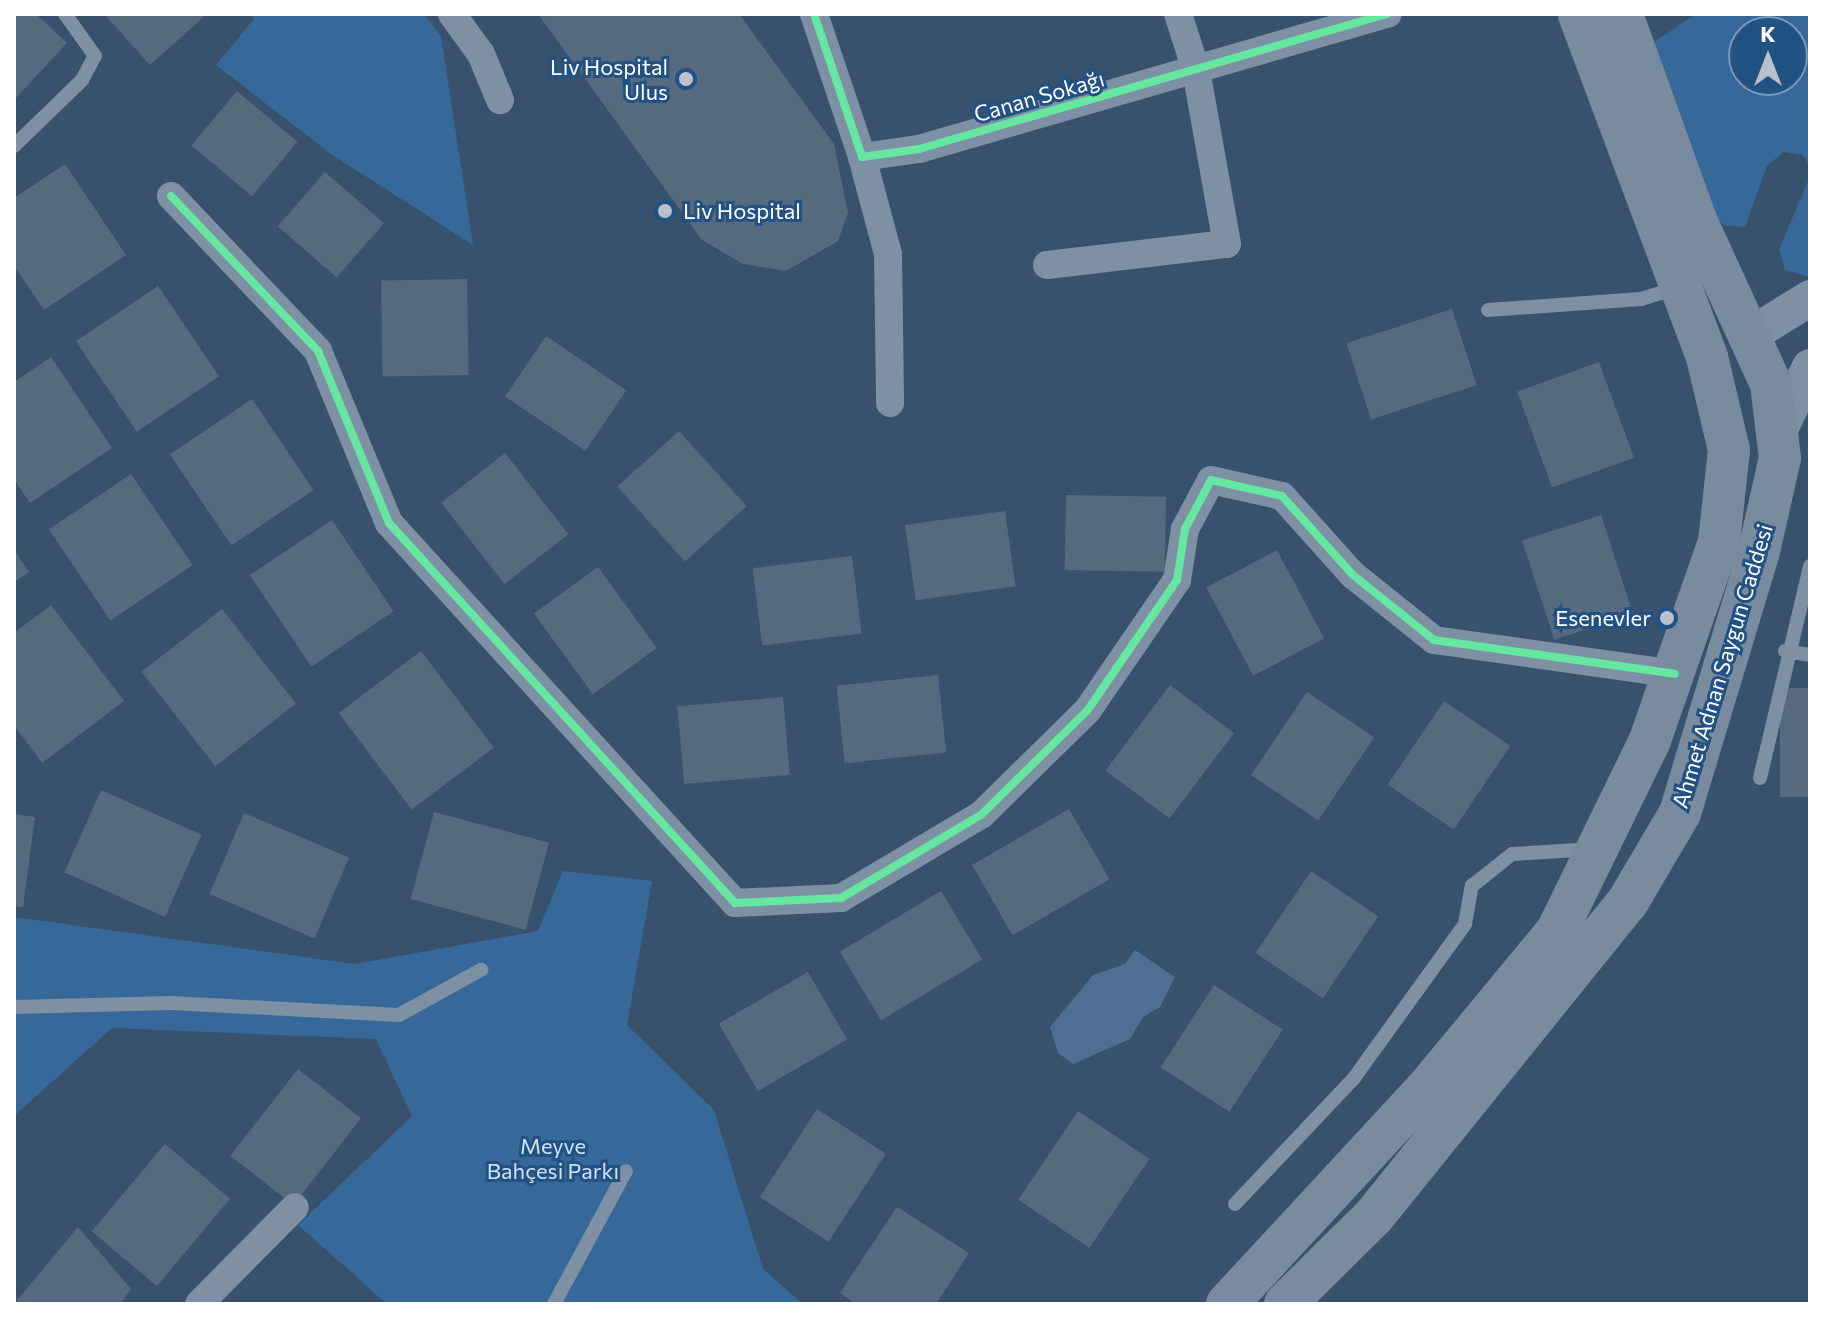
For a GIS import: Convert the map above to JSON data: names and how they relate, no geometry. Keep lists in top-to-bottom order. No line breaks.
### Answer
{"streets":{"main road":["Ahmet Adnan Saygun Caddesi"],"street":["Canan Sokağı"]},"parks":["Meyve Bahçesi Parkı"],"places":["Liv Hospital Ulus","Liv Hospital","Esenevler"],"north":"top"}
